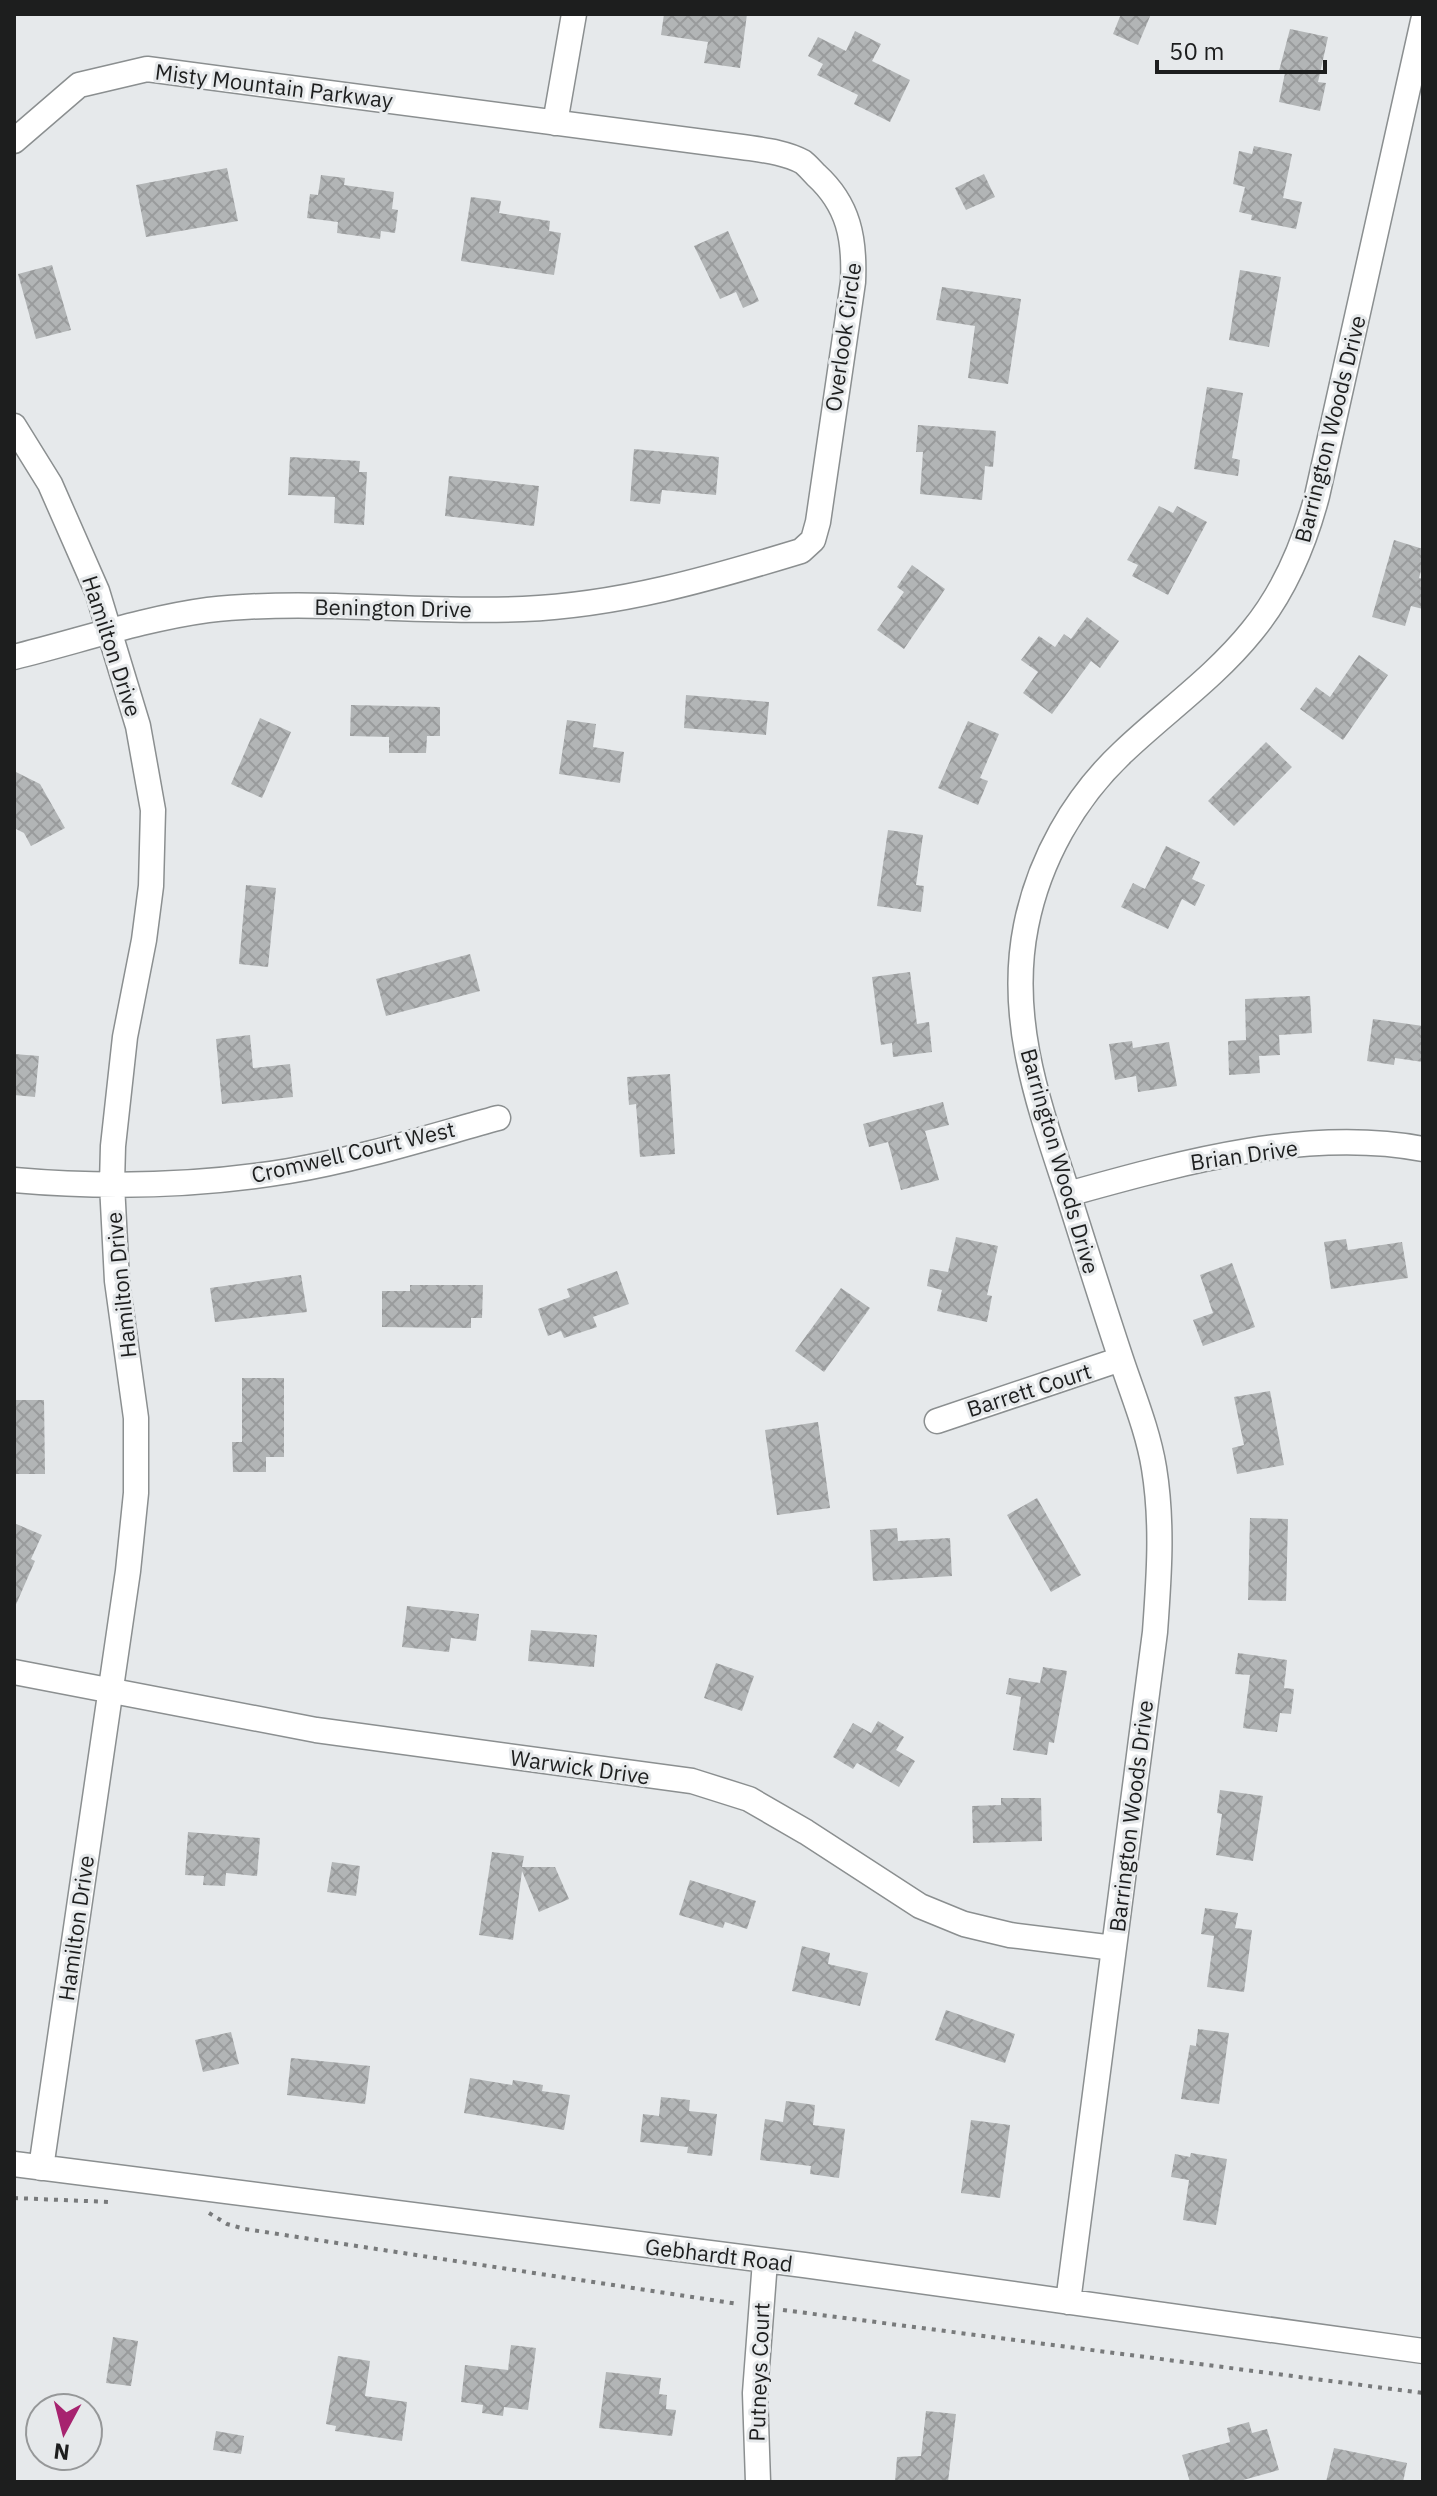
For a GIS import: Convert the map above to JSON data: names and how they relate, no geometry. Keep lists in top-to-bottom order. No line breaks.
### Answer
{"streets":{"street":["Misty Mountain Parkway","Overlook Circle","Barrington Woods Drive","Benington Drive","Hamilton Drive","Cromwell Court West","Brian Drive","Barrett Court","Warwick Drive","Gebhardt Road","Putneys Court"]},"crossings":[["Misty Mountain Parkway","Overlook Circle"],["Overlook Circle","Benington Drive"],["Barrington Woods Drive","Brian Drive"],["Barrington Woods Drive","Barrett Court"],["Barrington Woods Drive","Warwick Drive"],["Barrington Woods Drive","Gebhardt Road"],["Benington Drive","Hamilton Drive"],["Hamilton Drive","Cromwell Court West"],["Hamilton Drive","Warwick Drive"],["Hamilton Drive","Gebhardt Road"],["Gebhardt Road","Putneys Court"]],"scale_bar":"50 m","north":"bottom"}
